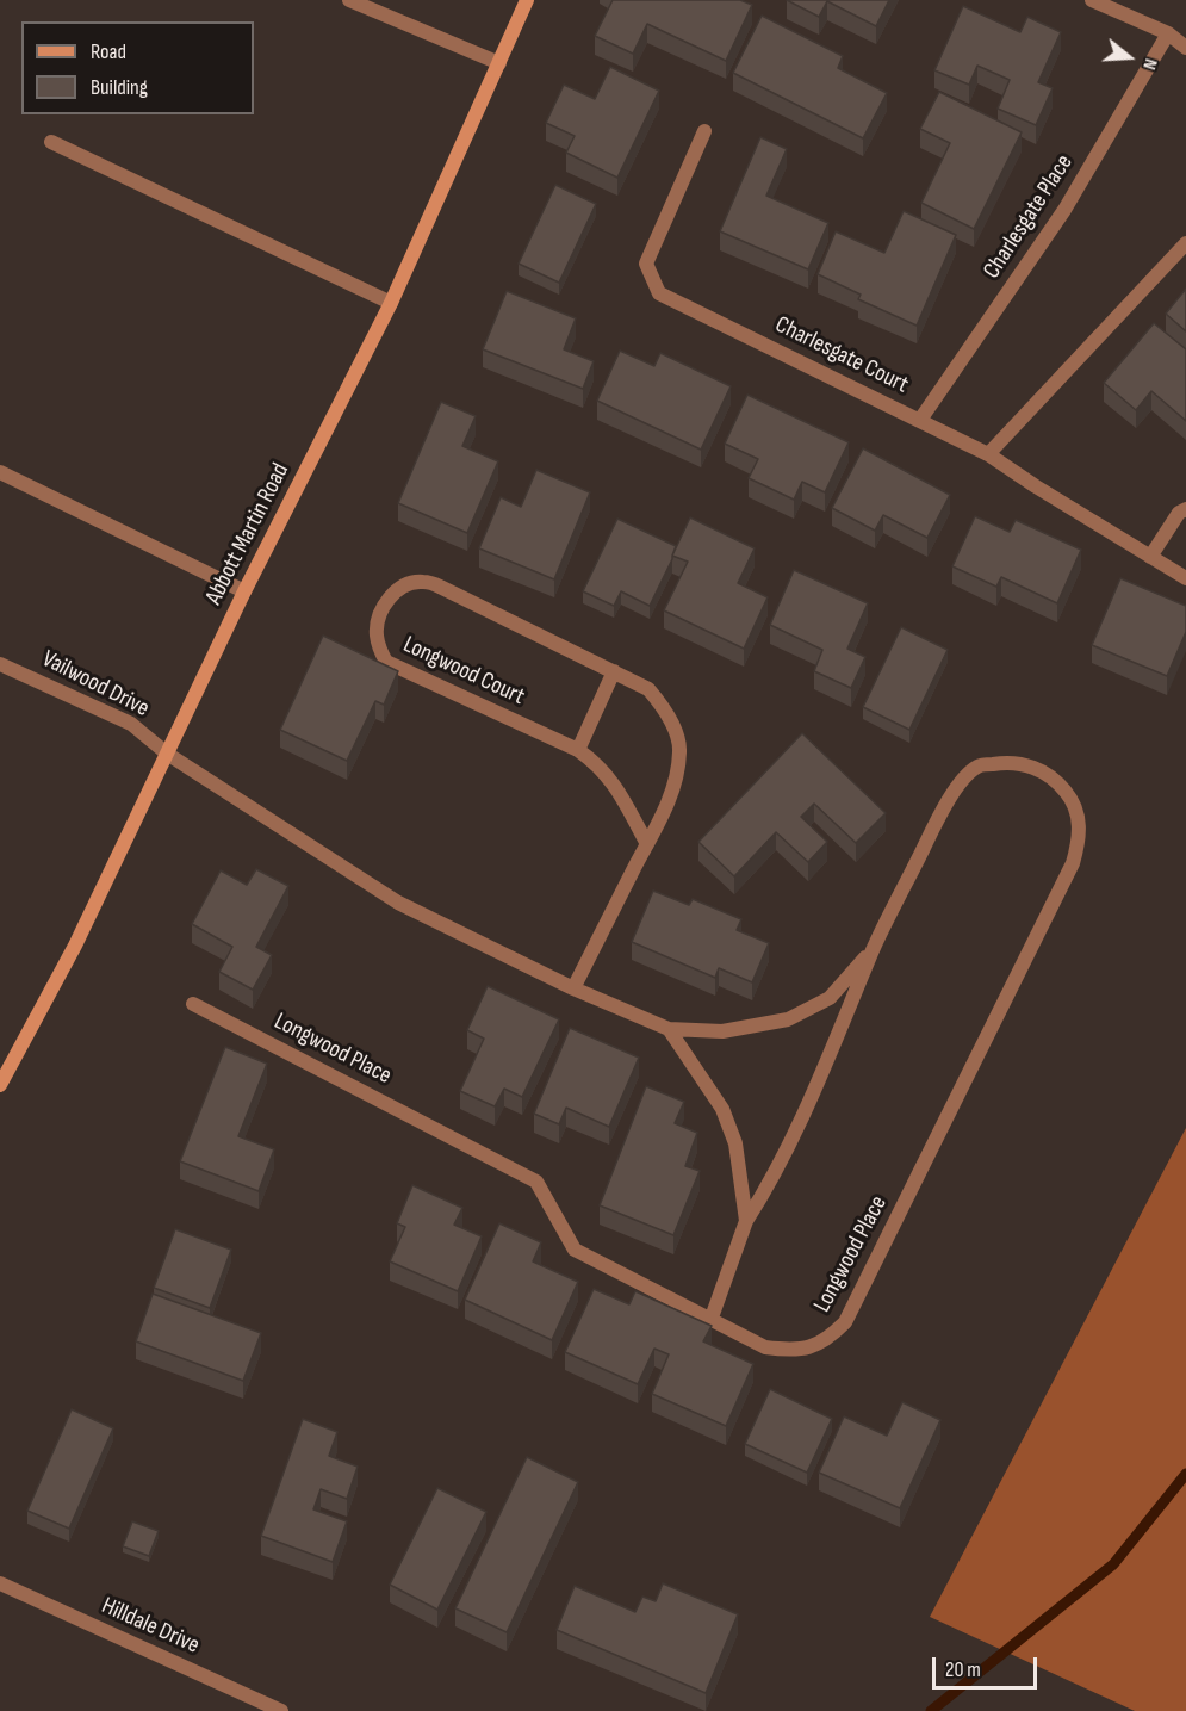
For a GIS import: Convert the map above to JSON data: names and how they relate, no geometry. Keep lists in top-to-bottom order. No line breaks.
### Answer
{"streets":{"main road":["Abbott Martin Road"],"street":["Charlesgate Place","Charlesgate Court","Longwood Court","Vailwood Drive","Longwood Place","Hilldale Drive"]},"crossings":[["Charlesgate Place","Charlesgate Court"],["Abbott Martin Road","Vailwood Drive"],["Abbott Martin Road","Longwood Place"],["Longwood Court","Longwood Place"],["Vailwood Drive","Longwood Place"]],"legend":["Road","Building"],"scale_bar":"20 m","north":"right"}
